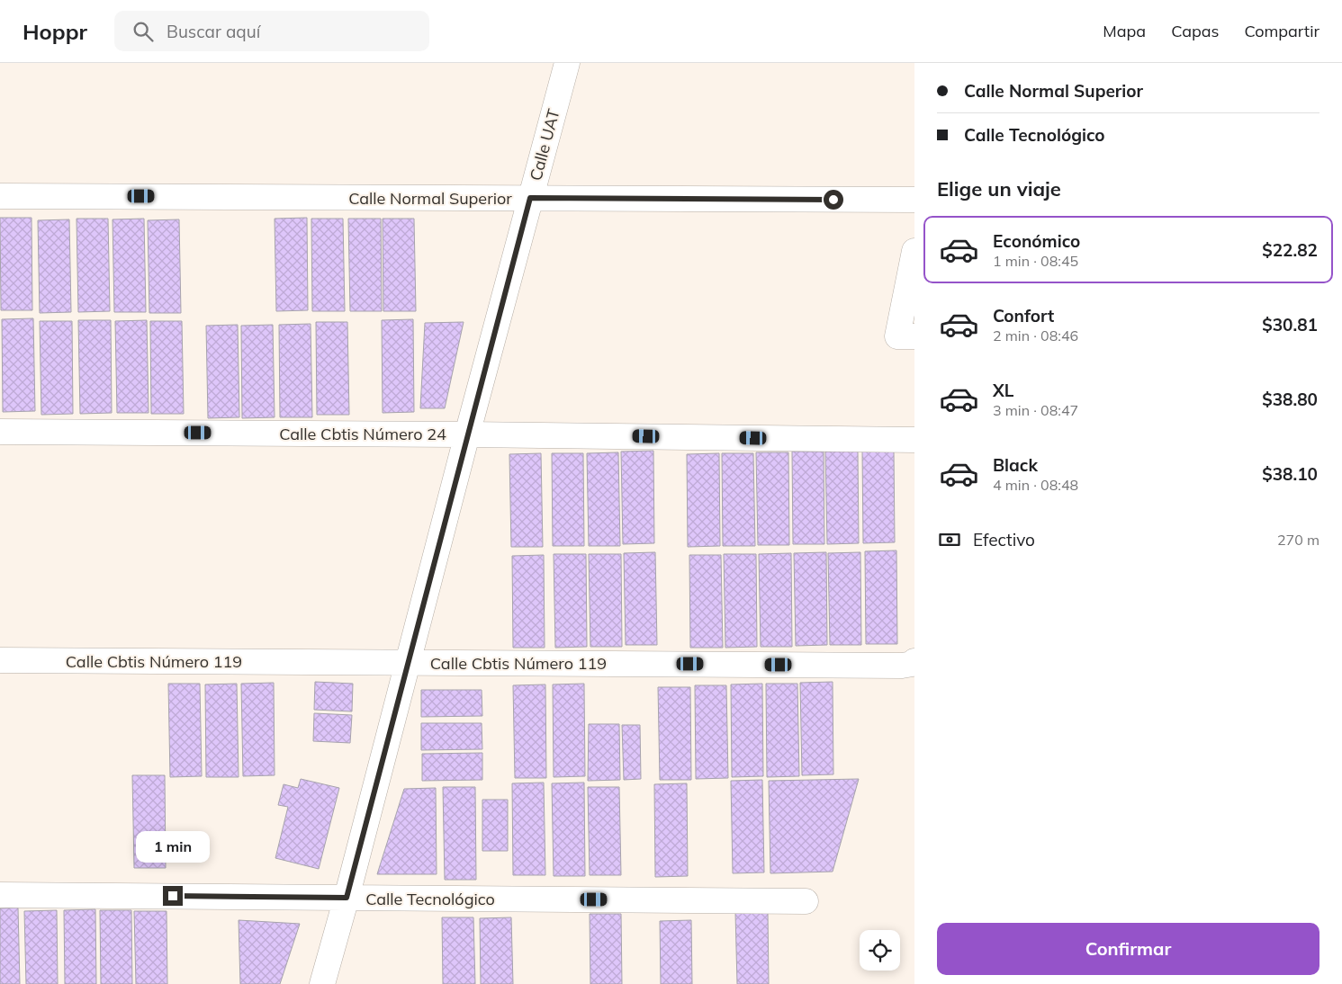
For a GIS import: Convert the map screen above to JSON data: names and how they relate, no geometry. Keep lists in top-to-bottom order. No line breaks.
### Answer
{"streets":{"street":["Calle UAT","Calle Normal Superior","Calle Cbtis Número 24","Calle Cbtis Número 119","Calle Tecnológico"]},"crossings":[["Calle UAT","Calle Normal Superior"],["Calle UAT","Calle Cbtis Número 24"],["Calle UAT","Calle Cbtis Número 119"],["Calle UAT","Calle Tecnológico"]],"page":{"header":"Hoppr","search":"Buscar aquí","nav":["Mapa","Capas","Compartir"],"banner":["Calle Normal Superior","Calle Tecnológico"],"heading":"Elige un viaje","list":[{"name":"Económico","note":"1 min · 08:45","value":"$22.82"},{"name":"Confort","note":"2 min · 08:46","value":"$30.81"},{"name":"XL","note":"3 min · 08:47","value":"$38.80"},{"name":"Black","note":"4 min · 08:48","value":"$38.10"}],"pay":["Efectivo","270 m"],"bubble":"1 min","buttons":"Confirmar"}}
